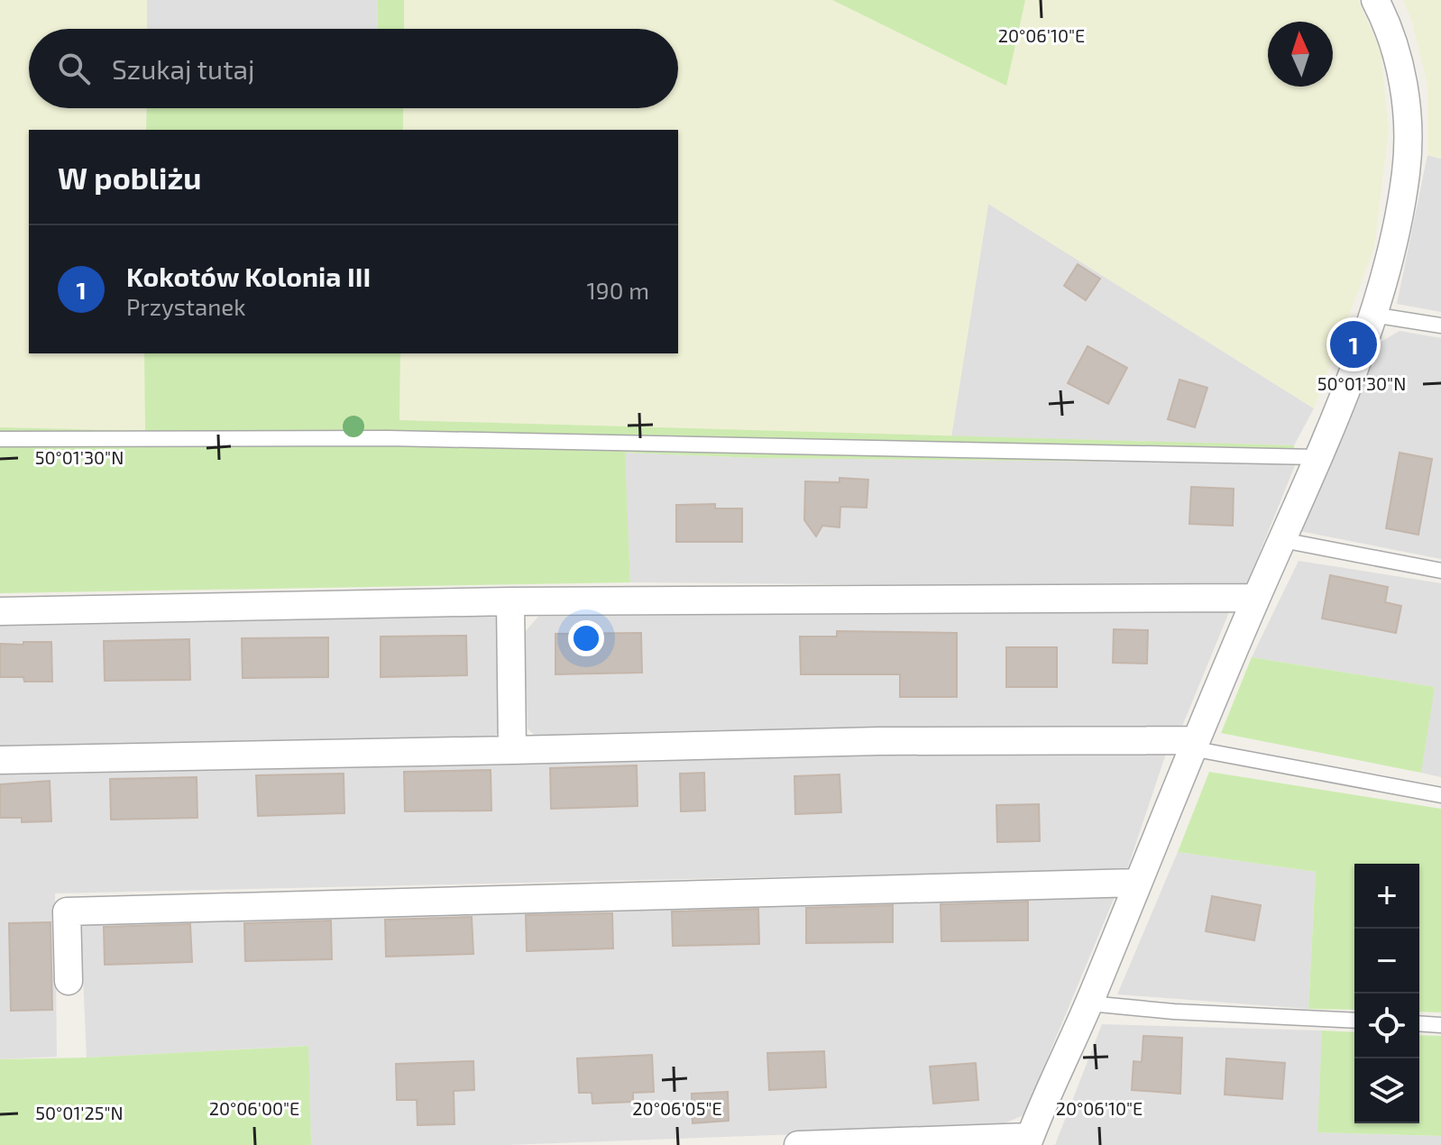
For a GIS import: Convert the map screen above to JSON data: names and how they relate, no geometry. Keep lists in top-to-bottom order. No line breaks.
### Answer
{"north":"top","page":{"search":"Szukaj tutaj","heading":"W pobliżu","list":[{"mark":"1","name":"Kokotów Kolonia III","note":"Przystanek","value":"190 m"}],"pins":"1","map_buttons":["+","−"]},"coordinates":["20°06'10\"E","50°01'30\"N","20°06'00\"E","20°06'05\"E","50°01'25\"N"]}
